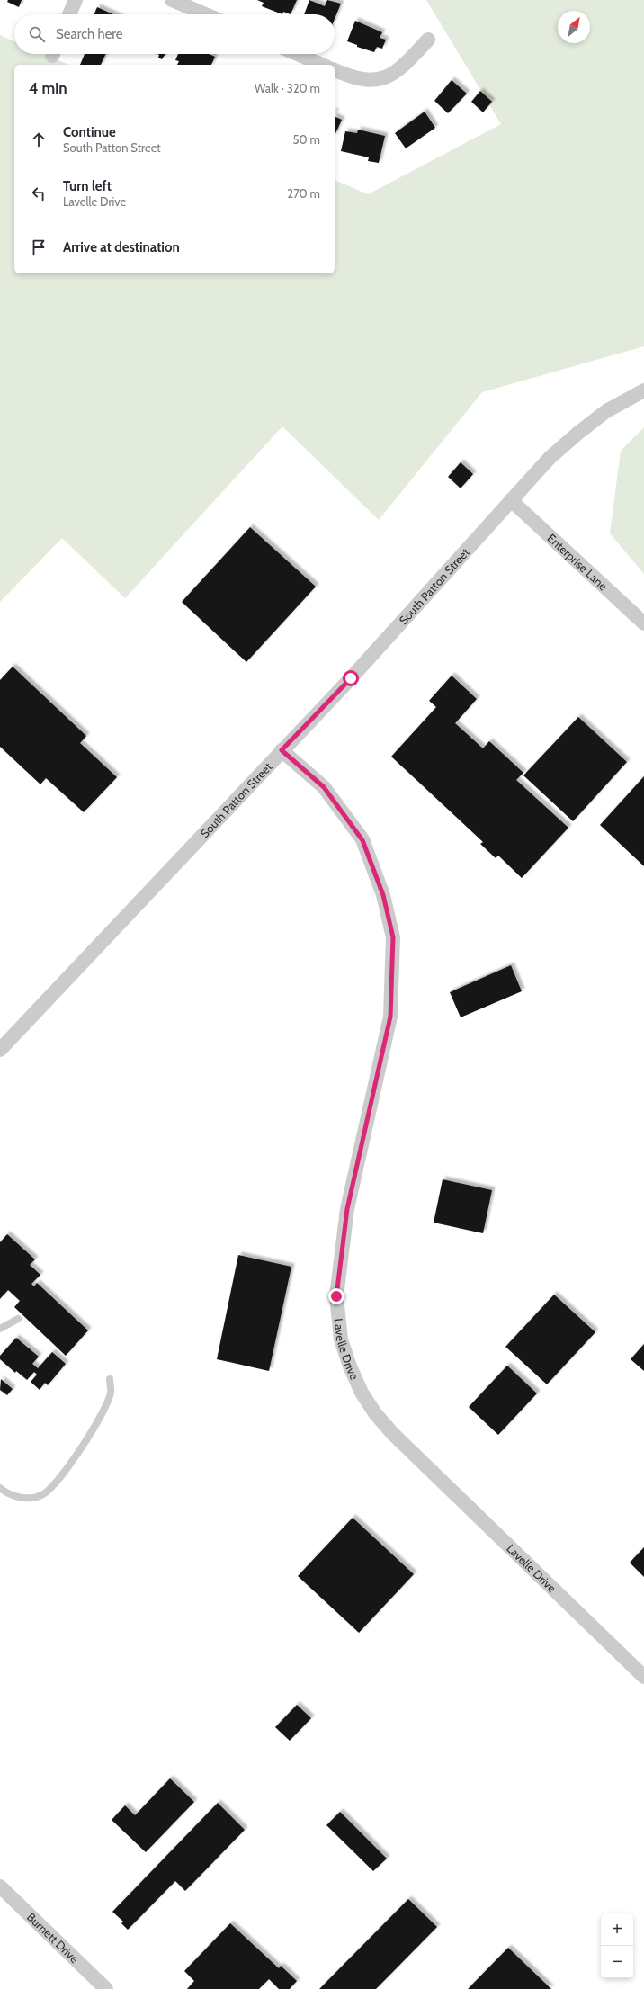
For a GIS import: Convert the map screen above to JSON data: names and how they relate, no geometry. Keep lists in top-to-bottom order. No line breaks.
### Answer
{"streets":{"street":["Enterprise Lane","South Patton Street","Lavelle Drive","Burnett Drive"]},"crossings":[["Enterprise Lane","South Patton Street"],["South Patton Street","Lavelle Drive"]],"north":"top right","page":{"search":"Search here","heading":["4 min","Walk · 320 m"],"list":[["Continue","South Patton Street","50 m"],["Turn left","Lavelle Drive","270 m"],"Arrive at destination"],"map_buttons":["+","−"]}}
